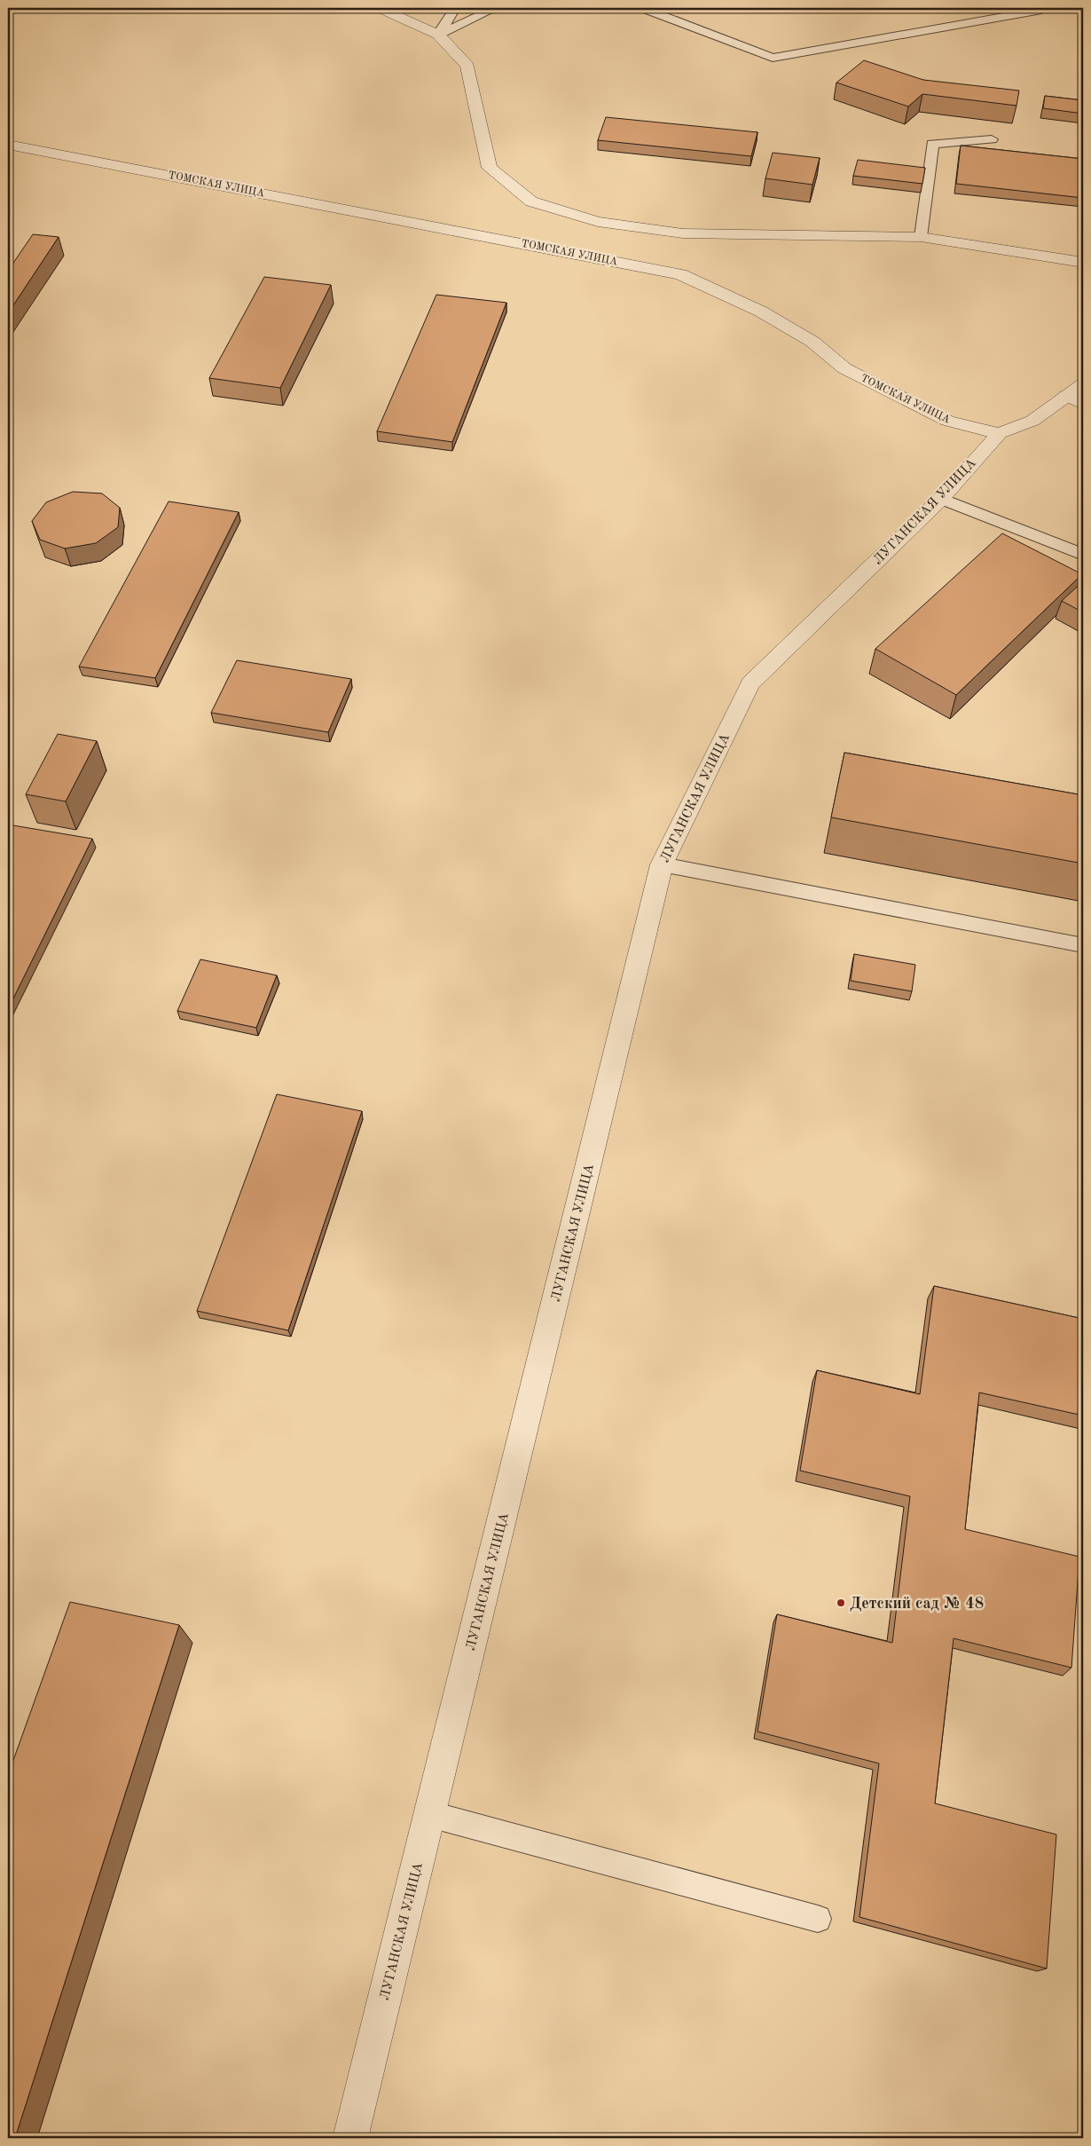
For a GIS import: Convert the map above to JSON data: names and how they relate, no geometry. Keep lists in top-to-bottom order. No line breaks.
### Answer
{"streets":{"street":["ТОМСКАЯ УЛИЦА","ЛУГАНСКАЯ УЛИЦА"]},"crossings":[["ТОМСКАЯ УЛИЦА","ЛУГАНСКАЯ УЛИЦА"]],"places":["Детский сад № 48"]}
